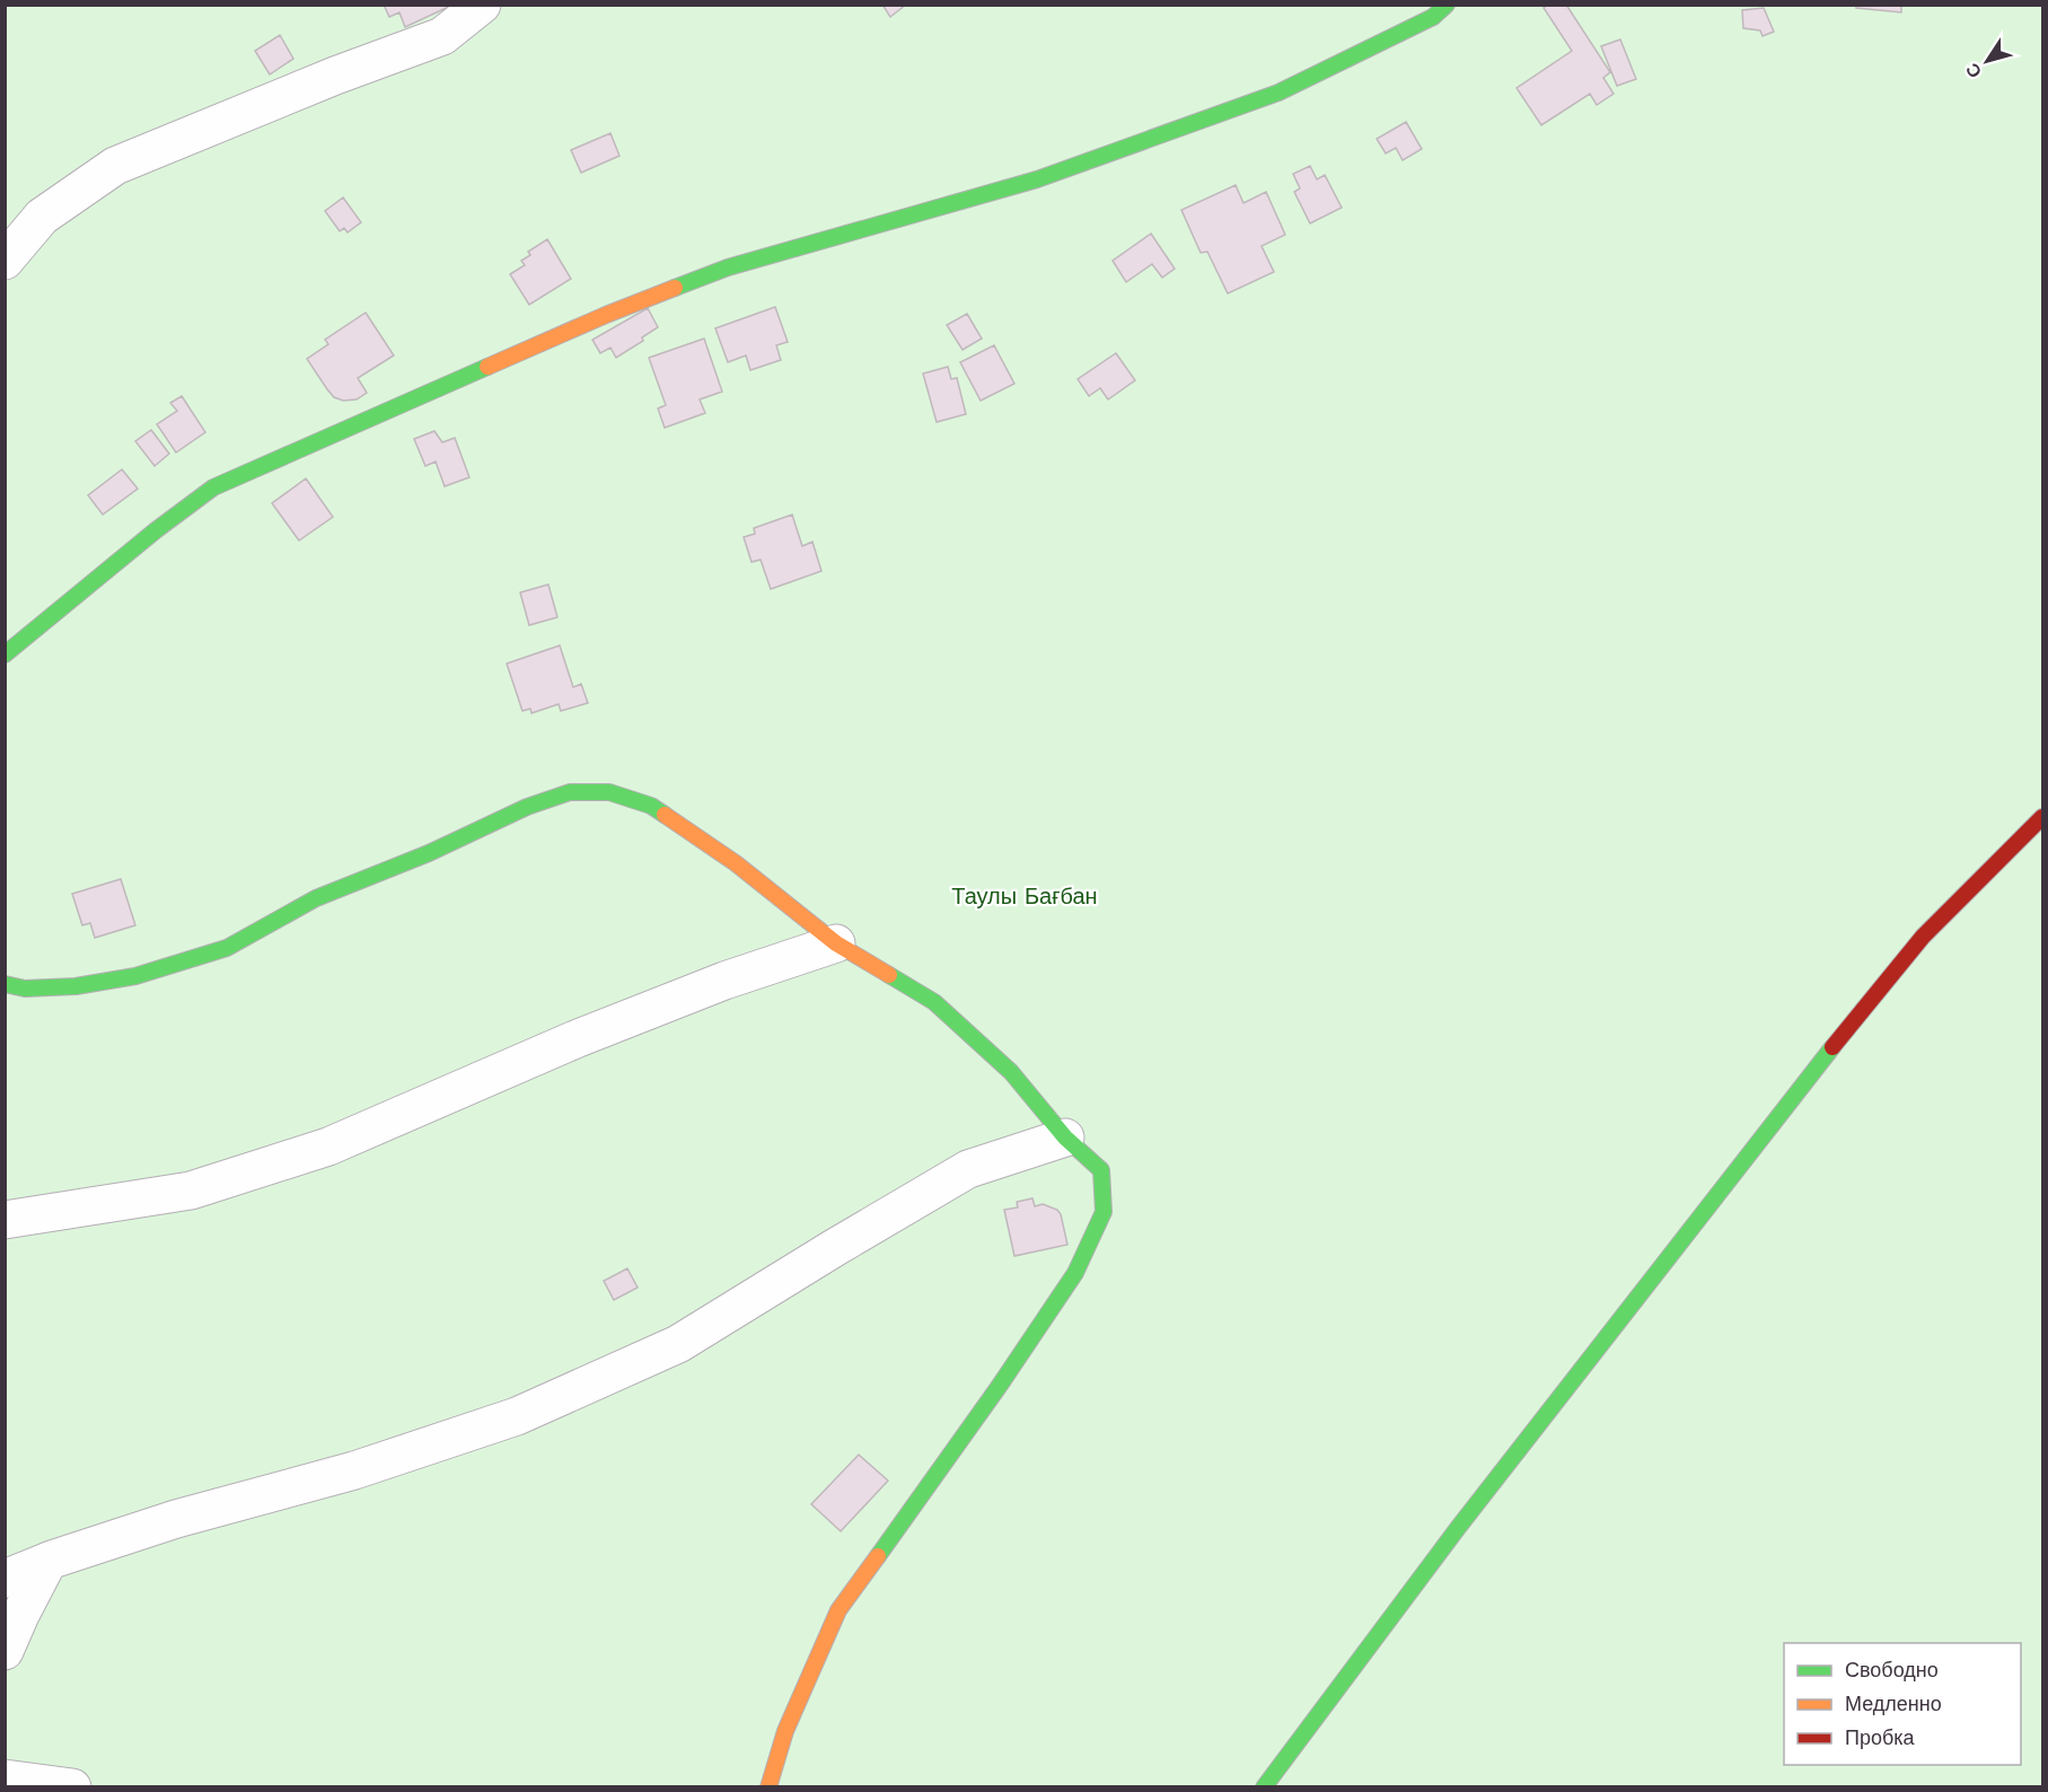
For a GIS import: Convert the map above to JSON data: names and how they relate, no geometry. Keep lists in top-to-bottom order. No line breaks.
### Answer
{"parks":["Таулы Бағбан"],"legend":["Свободно","Медленно","Пробка"],"north":"bottom left"}
